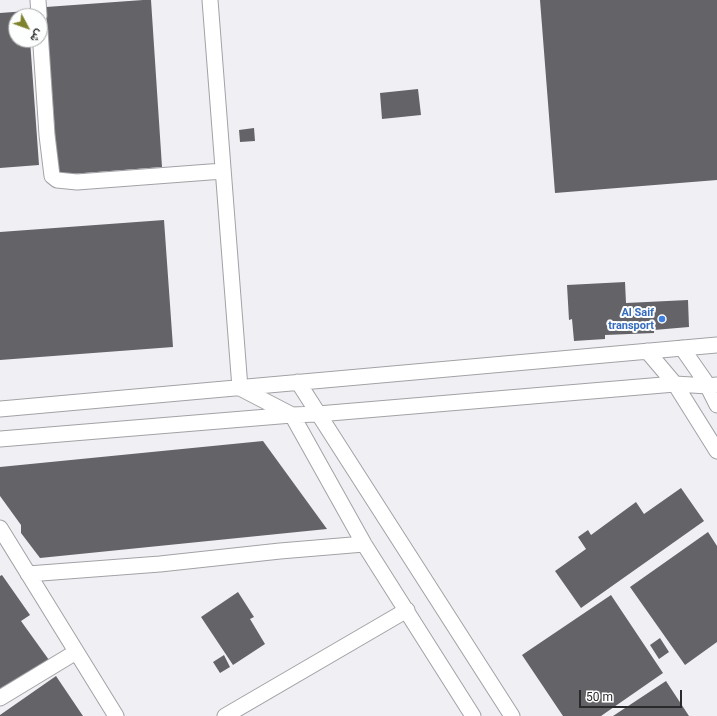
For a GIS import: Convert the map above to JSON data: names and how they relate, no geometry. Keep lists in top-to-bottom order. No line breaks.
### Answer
{"places":["Al Saif transport"],"scale_bar":"50 m","north":"bottom right"}
